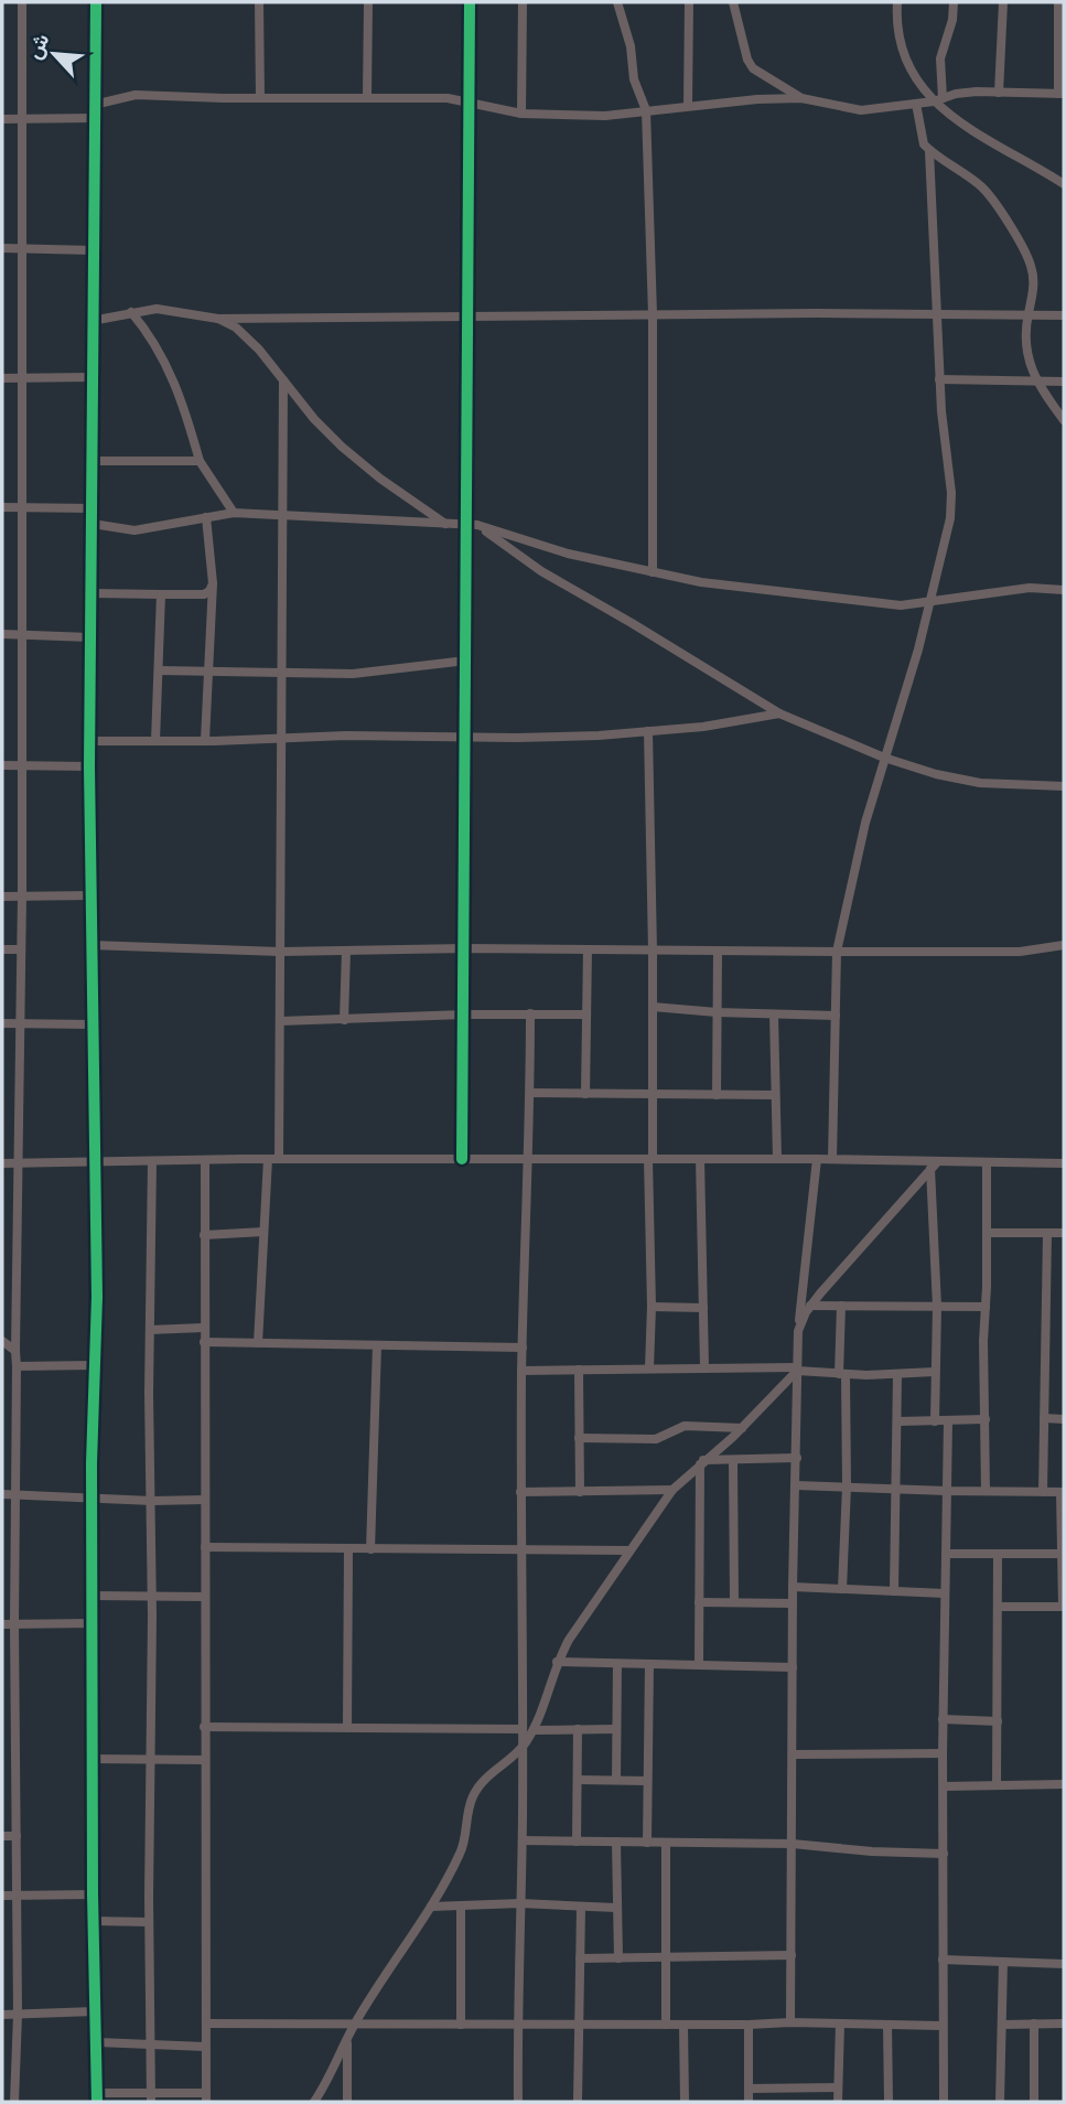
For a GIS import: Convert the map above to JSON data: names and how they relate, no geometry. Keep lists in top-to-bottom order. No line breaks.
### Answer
{"north":"top left"}
